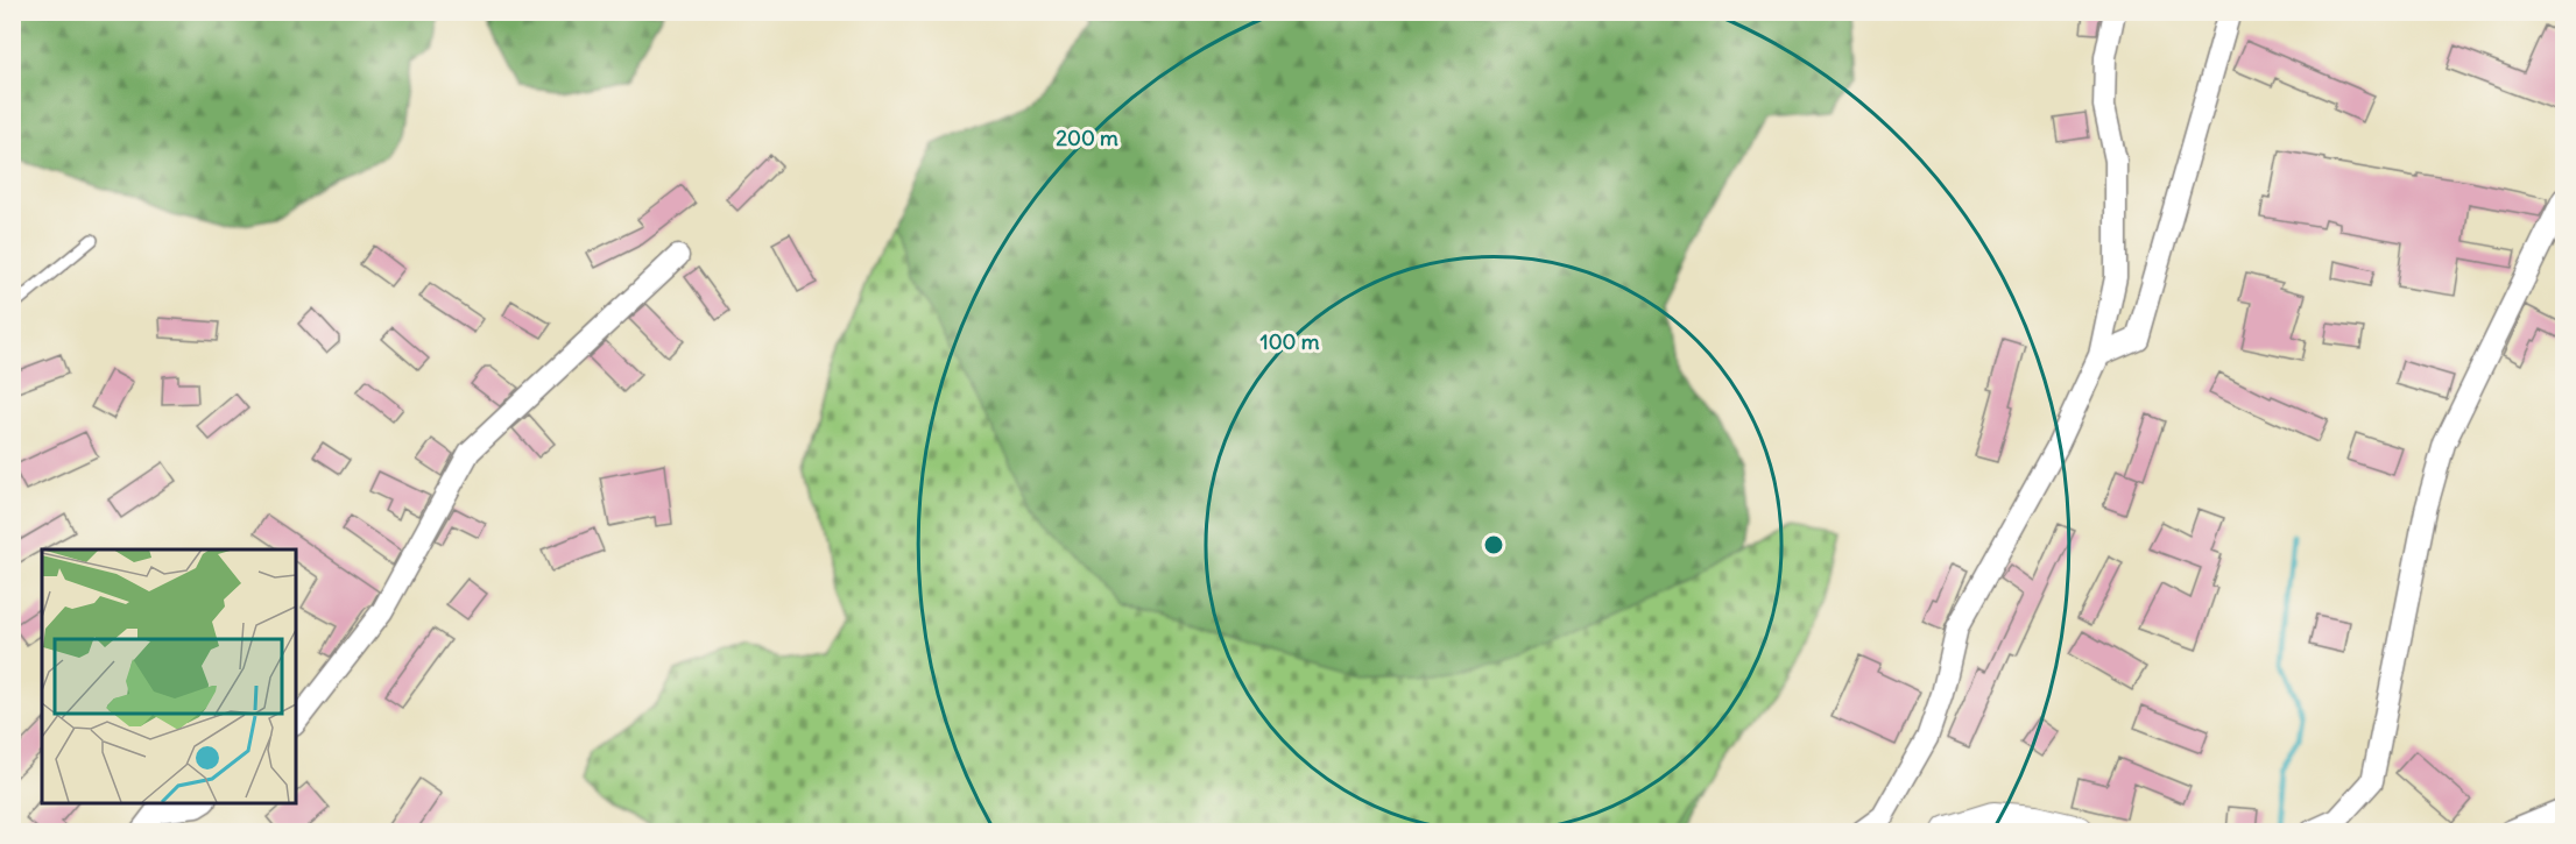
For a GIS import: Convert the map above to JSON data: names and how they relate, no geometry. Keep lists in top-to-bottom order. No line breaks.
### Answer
{"rings":["200 m","100 m"]}
